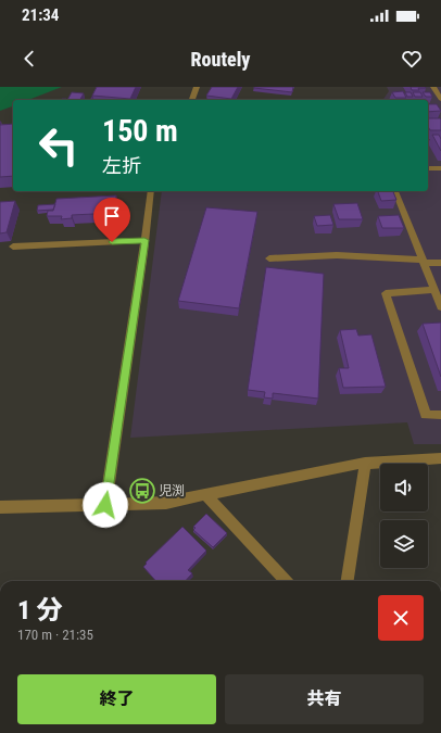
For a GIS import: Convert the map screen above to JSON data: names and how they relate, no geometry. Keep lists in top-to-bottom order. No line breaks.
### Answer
{"places":{"bus stop":["児渕"]},"page":{"status":"21:34","header":"Routely","turn":["150 m","左折"],"heading":["1 分","170 m · 21:35"],"buttons":["終了","共有"]}}
